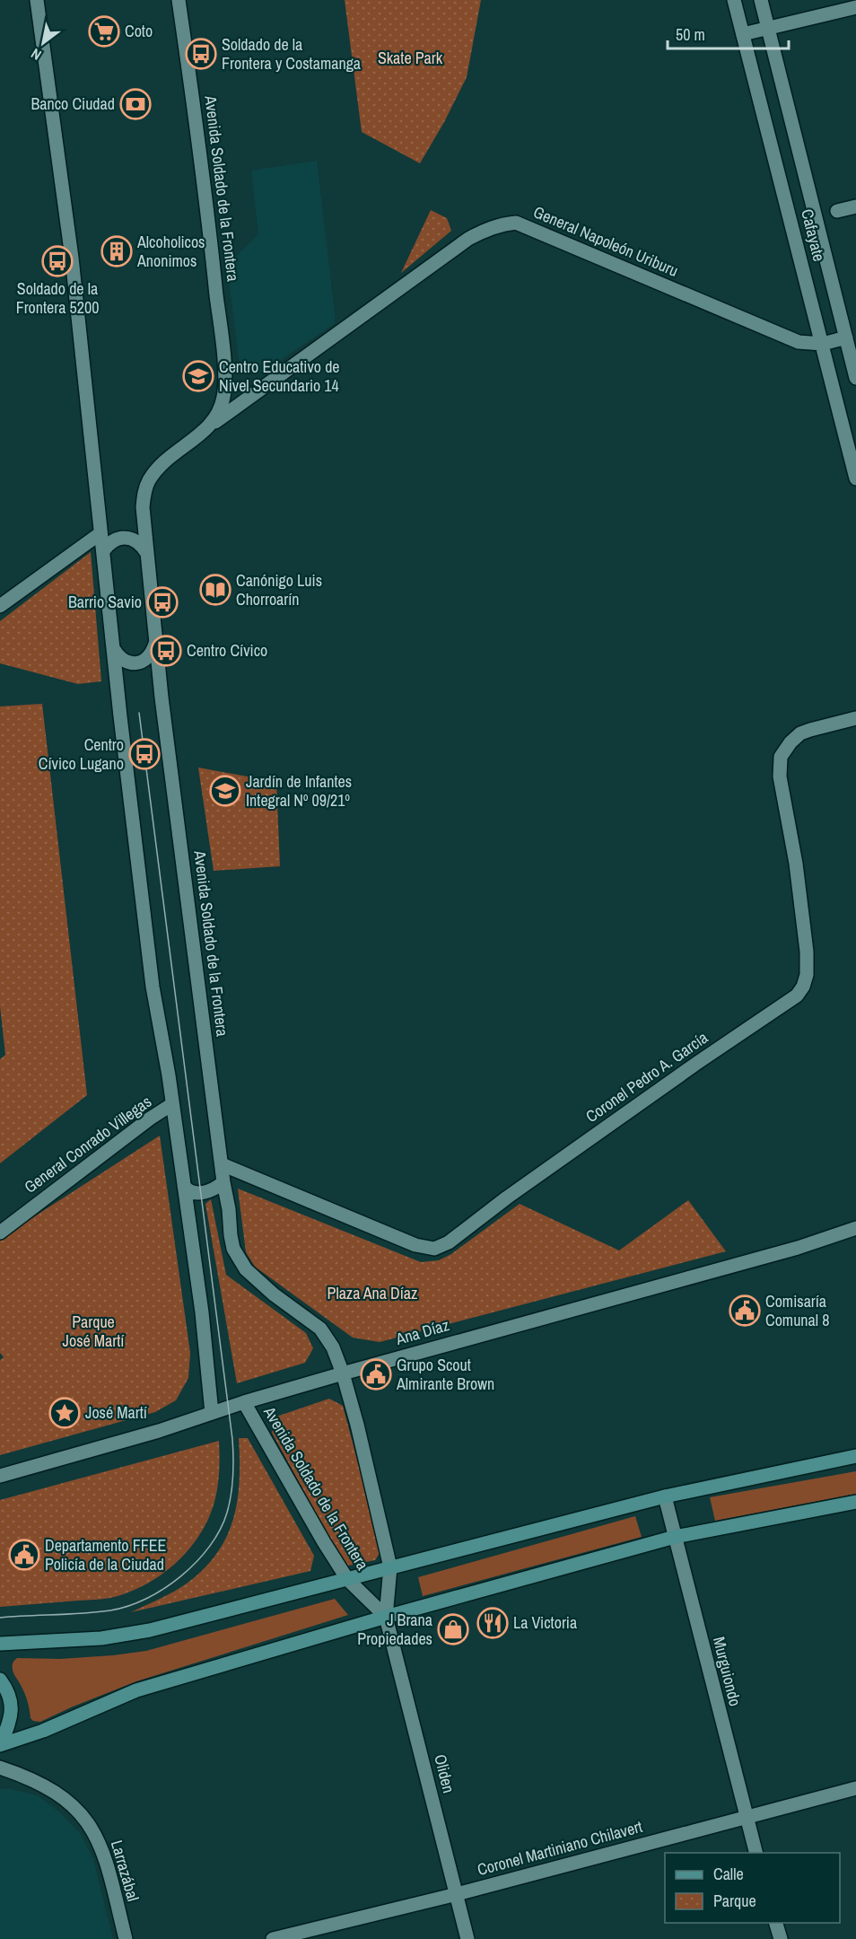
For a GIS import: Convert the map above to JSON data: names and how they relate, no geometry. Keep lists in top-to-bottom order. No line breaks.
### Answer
{"streets":{"street":["Avenida Soldado de la Frontera","Cafayate","General Napoleón Uriburu","Coronel Pedro A. García","General Conrado Villegas","Ana Díaz","Murguiondo","Oliden","Coronel Martiniano Chilavert","Larrazábal"]},"crossings":[["Avenida Soldado de la Frontera","General Napoleón Uriburu"],["Avenida Soldado de la Frontera","Coronel Pedro A. García"],["Avenida Soldado de la Frontera","Ana Díaz"],["Avenida Soldado de la Frontera","Oliden"],["Cafayate","General Napoleón Uriburu"],["Murguiondo","Coronel Martiniano Chilavert"],["Oliden","Coronel Martiniano Chilavert"]],"parks":["Skate Park","Plaza Ana Díaz","Parque José Martí"],"places":{"supermarket":["Coto"],"bus stop":["Soldado de la Frontera y Costamanga","Soldado de la Frontera 5200","Barrio Savio","Centro Cívico","Centro Cívico Lugano"],"bank":["Banco Ciudad"],"building":["Alcoholicos Anonimos"],"school or university":["Centro Educativo de Nivel Secundario 14","Jardín de Infantes Integral Nº 09/21º"],"library":["Canónigo Luis Chorroarín"],"public building":["Comisaría Comunal 8","Grupo Scout Almirante Brown","Departamento FFEE Policía de la Ciudad"],"place":["José Martí"],"restaurant":["La Victoria"],"shop":["J Brana Propiedades"]},"legend":["Calle","Parque"],"scale_bar":"50 m","north":"bottom left"}
